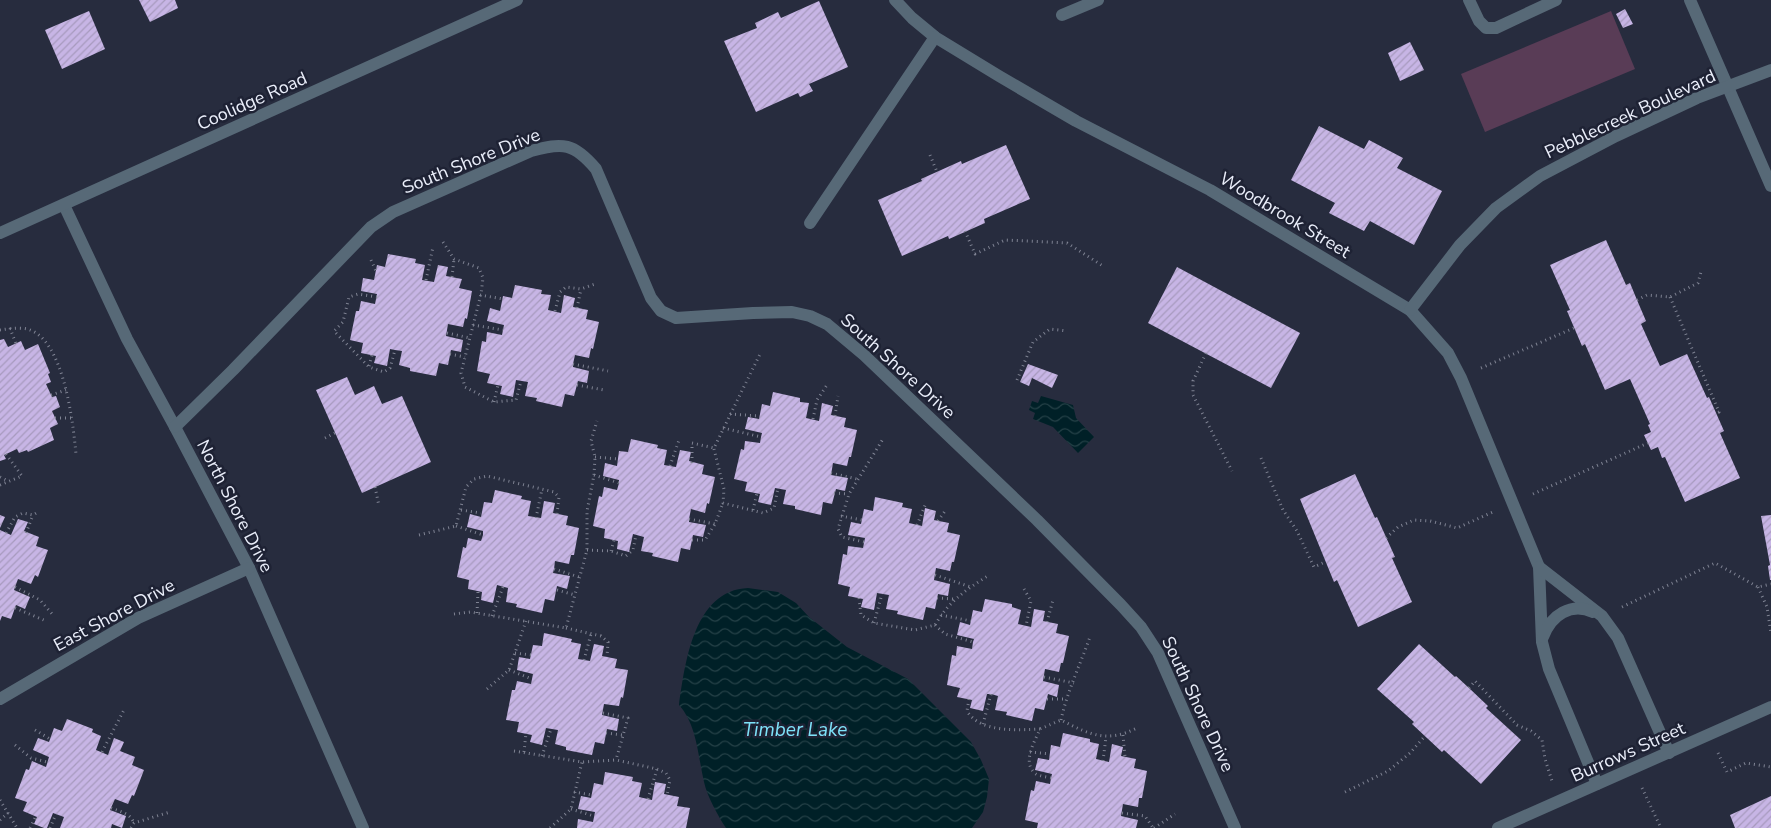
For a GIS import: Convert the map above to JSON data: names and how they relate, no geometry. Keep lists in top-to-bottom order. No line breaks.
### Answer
{"streets":{"street":["Coolidge Road","Pebblecreek Boulevard","South Shore Drive","Woodbrook Street","North Shore Drive","East Shore Drive","Burrows Street"]},"crossings":[["Coolidge Road","North Shore Drive"],["Pebblecreek Boulevard","Woodbrook Street"],["South Shore Drive","North Shore Drive"],["Woodbrook Street","Burrows Street"],["North Shore Drive","East Shore Drive"]],"water":["Timber Lake"]}
